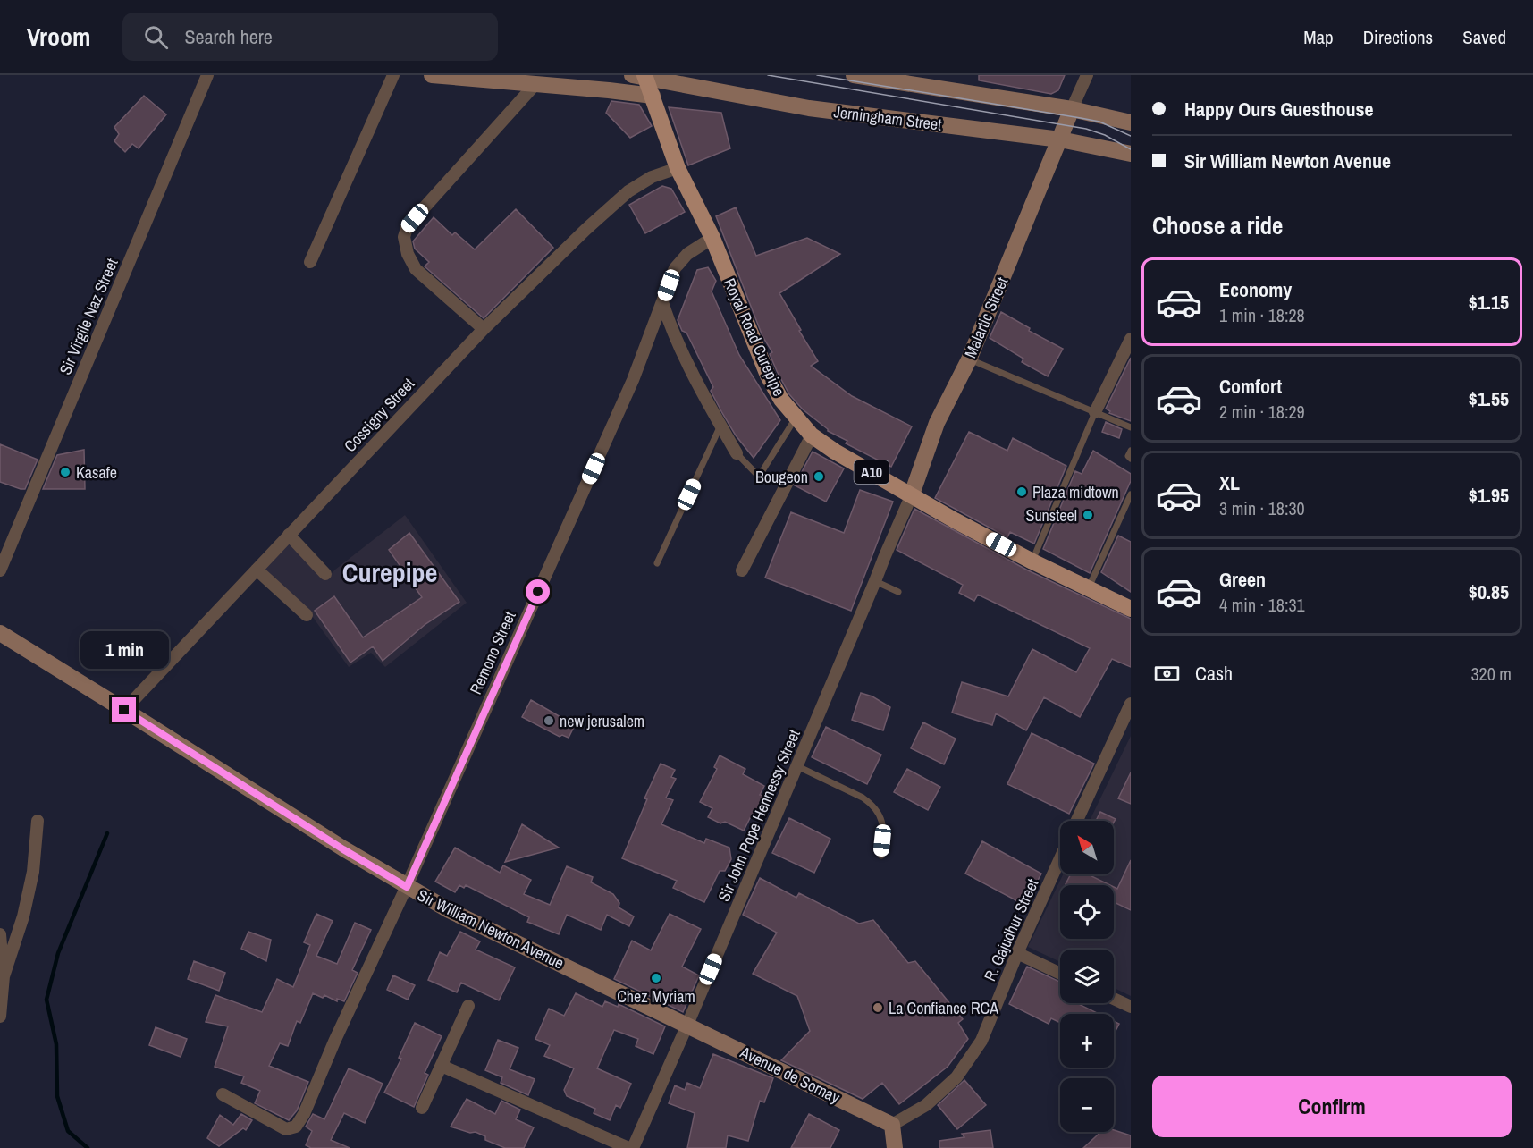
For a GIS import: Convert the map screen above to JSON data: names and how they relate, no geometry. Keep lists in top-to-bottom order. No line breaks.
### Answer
{"streets":{"main road":["Royal Road Curepipe","A10"],"street":["Jerningham Street","Sir Virgile Naz Street","Malartic Street","Cossigny Street","Remono Street","Sir John Pope Hennessy Street","Sir William Newton Avenue","R. Gajudhur Street","Avenue de Sornay"]},"crossings":[["Jerningham Street","Malartic Street"],["Jerningham Street","Royal Road Curepipe"],["Malartic Street","Royal Road Curepipe"],["Malartic Street","Sir John Pope Hennessy Street"],["Royal Road Curepipe","Cossigny Street"],["Royal Road Curepipe","Remono Street"],["Royal Road Curepipe","Sir John Pope Hennessy Street"],["Cossigny Street","Sir William Newton Avenue"],["Remono Street","Sir William Newton Avenue"],["Sir John Pope Hennessy Street","Sir William Newton Avenue"],["Sir John Pope Hennessy Street","Avenue de Sornay"],["Sir William Newton Avenue","Avenue de Sornay"],["R. Gajudhur Street","Avenue de Sornay"]],"districts":["Curepipe"],"places":["Kasafe","Bougeon","Plaza midtown","Sunsteel","new jerusalem","Chez Myriam","La Confiance RCA"],"north":"top left","page":{"header":"Vroom","search":"Search here","nav":["Map","Directions","Saved"],"banner":["Happy Ours Guesthouse","Sir William Newton Avenue"],"heading":"Choose a ride","list":[{"name":"Economy","note":"1 min · 18:28","value":"$1.15"},{"name":"Comfort","note":"2 min · 18:29","value":"$1.55"},{"name":"XL","note":"3 min · 18:30","value":"$1.95"},{"name":"Green","note":"4 min · 18:31","value":"$0.85"}],"bubble":"1 min","pay":["Cash","320 m"],"map_buttons":["+","−"],"buttons":"Confirm"}}
